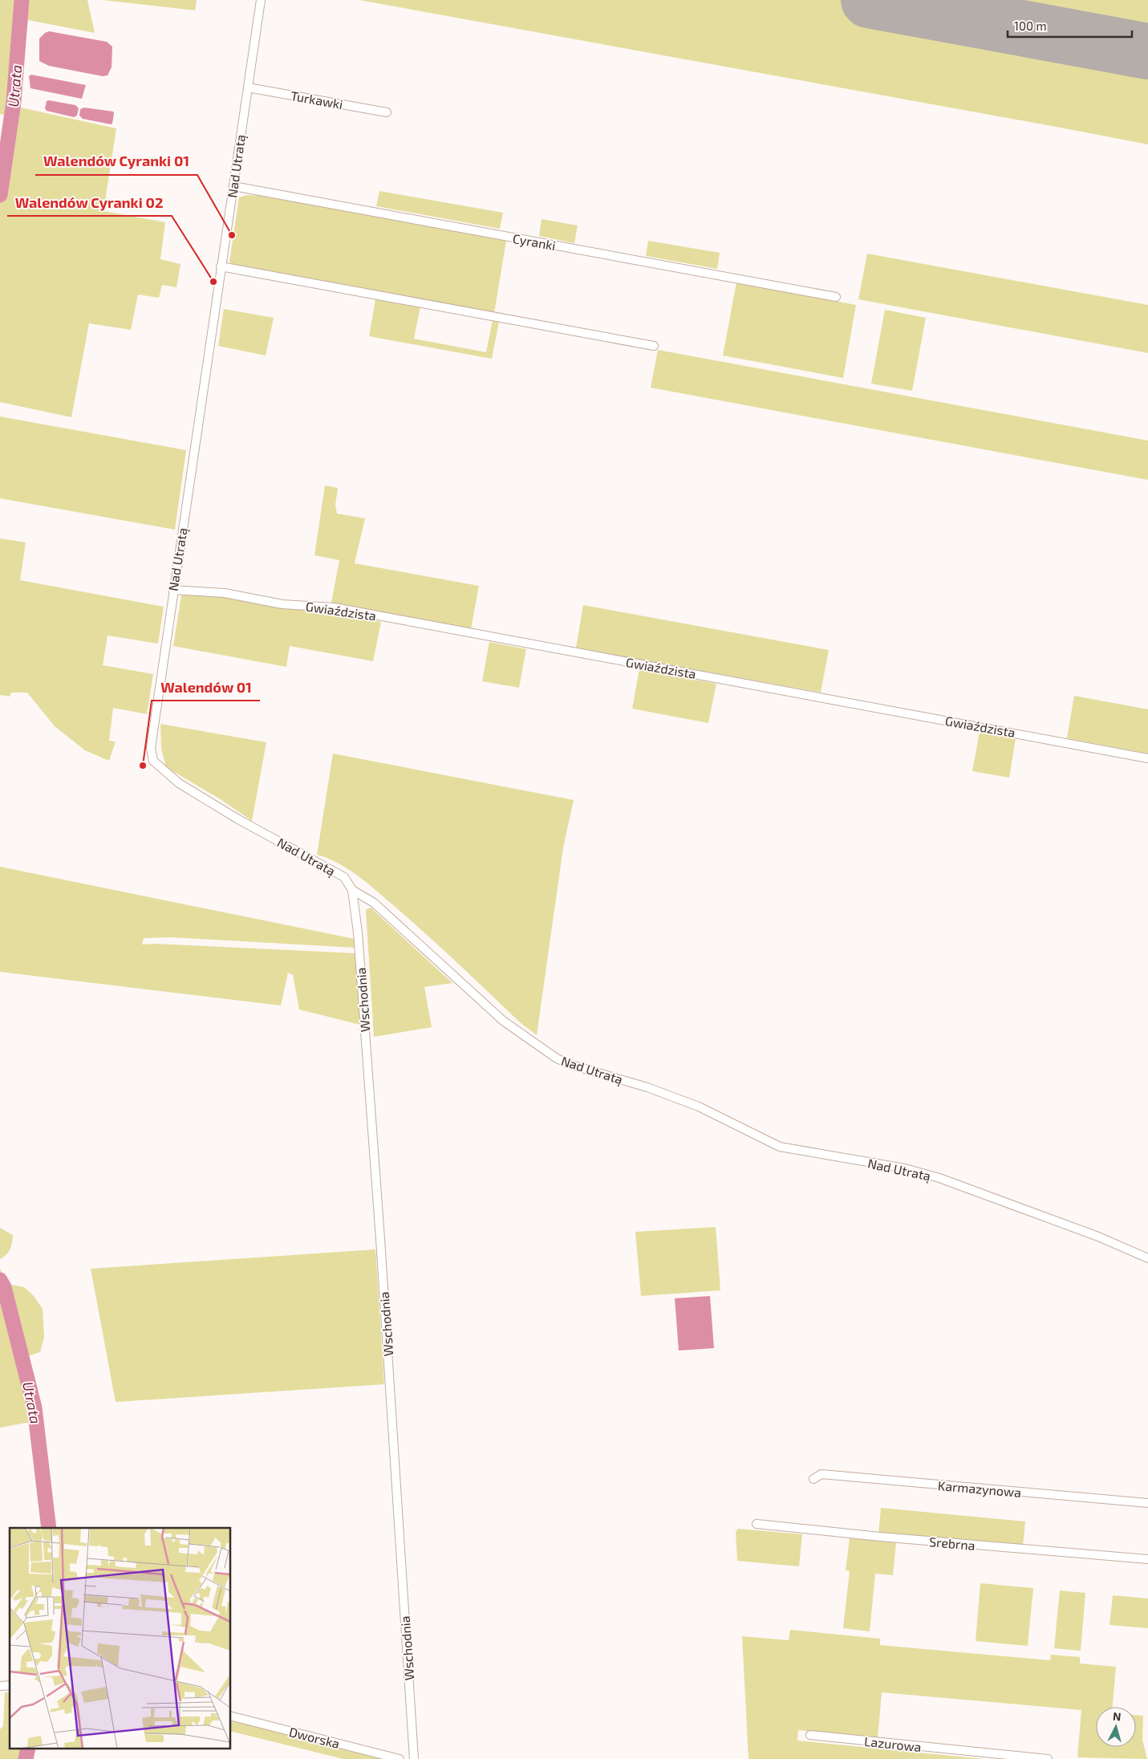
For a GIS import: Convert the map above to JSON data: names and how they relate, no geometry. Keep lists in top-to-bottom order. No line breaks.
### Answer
{"streets":{"street":["Turkawki","Nad Utratą","Cyranki","Gwiaździsta","Wschodnia","Karmazynowa","Srebrna","Dworska","Lazurowa"]},"crossings":[["Turkawki","Nad Utratą"],["Nad Utratą","Cyranki"],["Nad Utratą","Gwiaździsta"],["Nad Utratą","Wschodnia"]],"water":["Utrata"],"places":["Walendów Cyranki 01","Walendów Cyranki 02","Walendów 01"],"scale_bar":"100 m","north":"top"}
